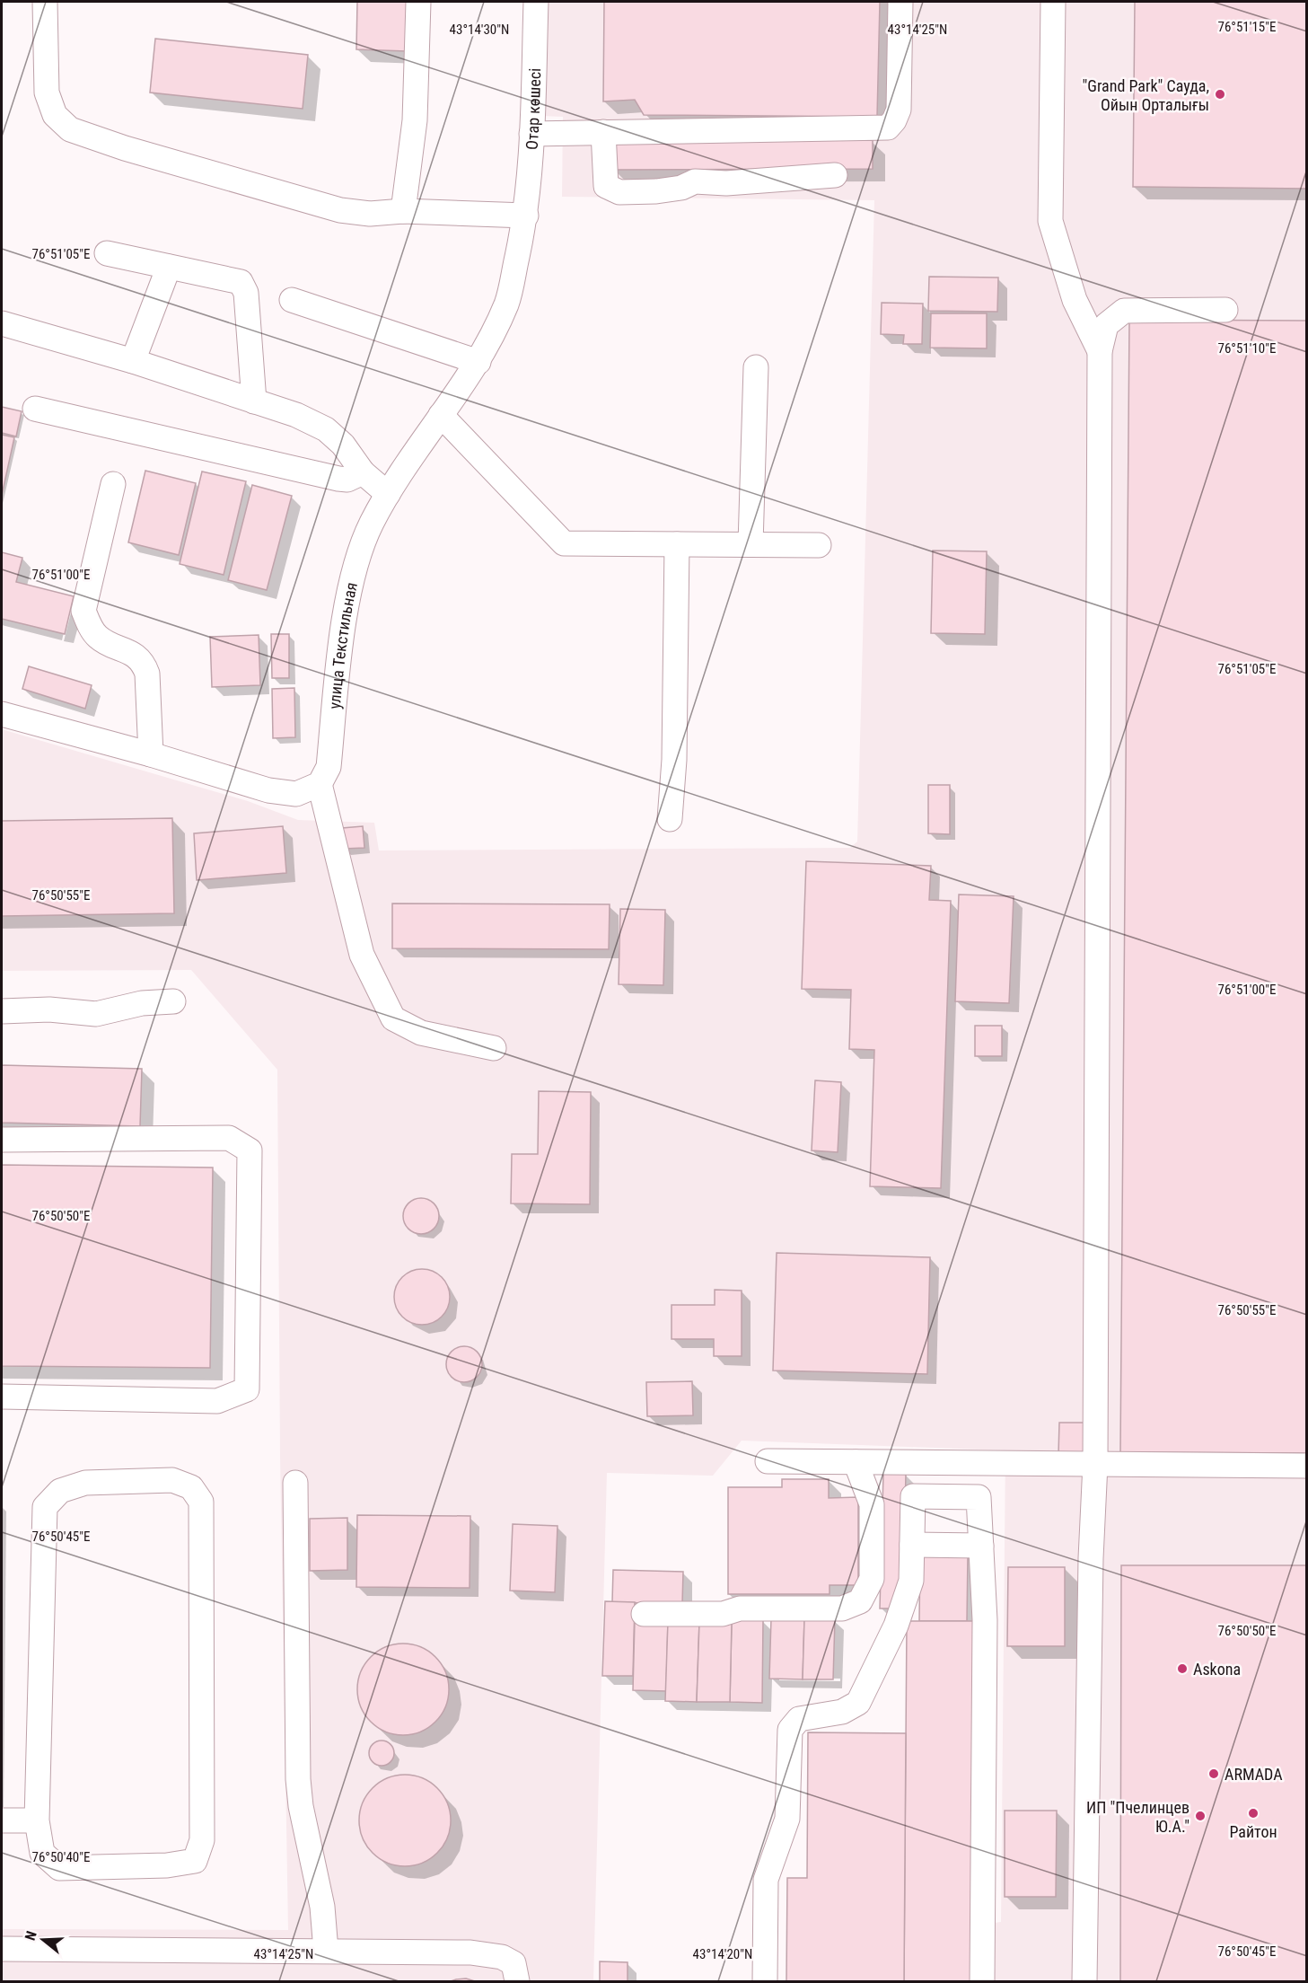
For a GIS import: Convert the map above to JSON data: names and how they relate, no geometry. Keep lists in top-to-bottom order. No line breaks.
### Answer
{"streets":{"street":["Отар көшесі","улица Текстильная"]},"crossings":[["Отар көшесі","улица Текстильная"]],"places":["\"Grand Park\" Сауда, Ойын Орталығы","Askona","ARMADA","Райтон","ИП \"Пчелинцев Ю.А.\""],"north":"left","coordinates":["76°51'15\"E","43°14'30\"N","43°14'25\"N","76°51'05\"E","76°51'10\"E","76°51'00\"E","76°50'55\"E","76°50'50\"E","76°50'45\"E","76°50'40\"E","43°14'20\"N"]}
